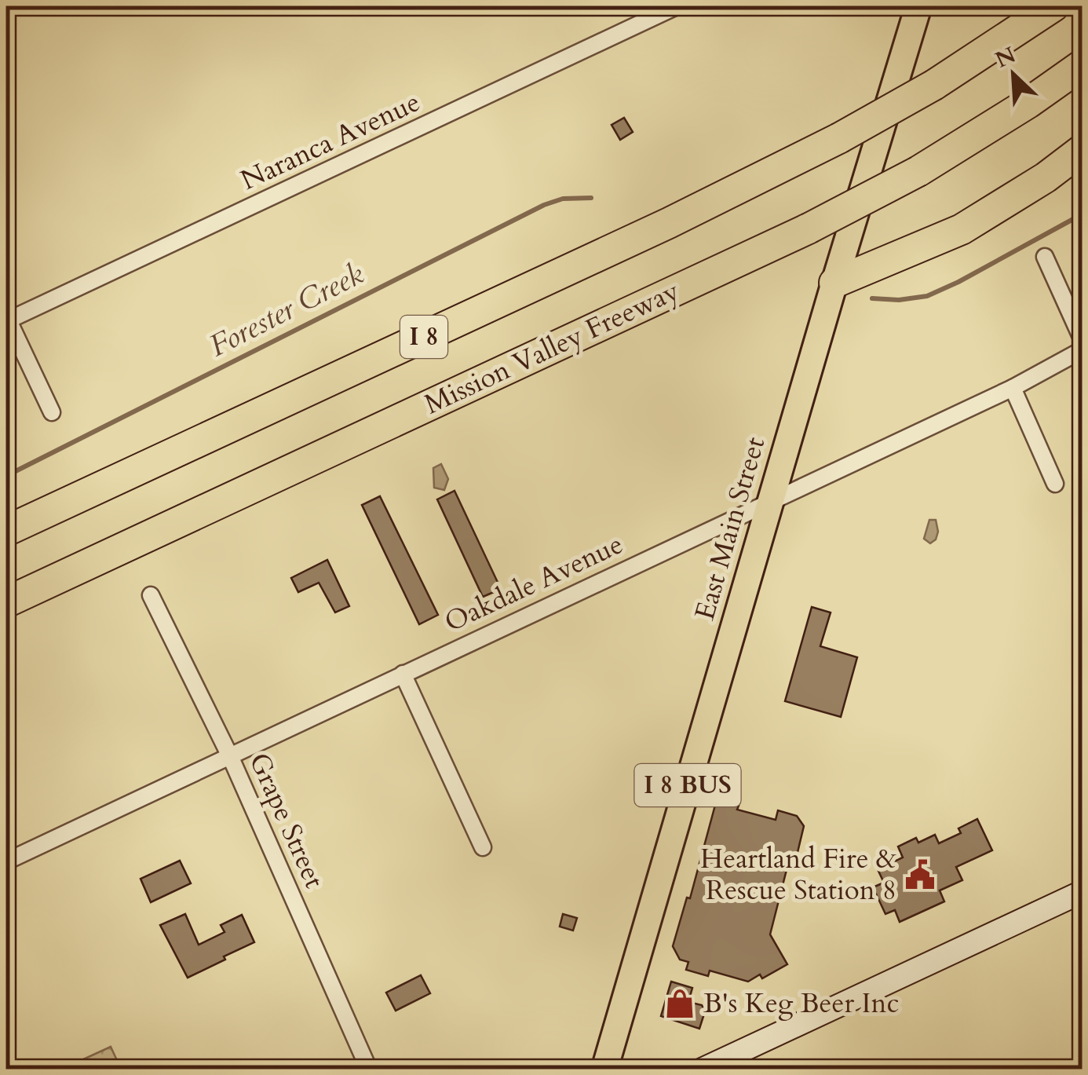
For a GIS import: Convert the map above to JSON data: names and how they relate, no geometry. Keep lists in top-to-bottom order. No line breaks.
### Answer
{"streets":{"highway":["I 8","Mission Valley Freeway"],"main road":["East Main Street","I 8 BUS"],"street":["Naranca Avenue","Oakdale Avenue","Grape Street"]},"crossings":[["East Main Street","Oakdale Avenue"],["Oakdale Avenue","Grape Street"]],"water":["Forester Creek"],"places":{"public building":["Heartland Fire & Rescue Station 8"],"shop":["B's Keg Beer Inc"]},"north":"top left"}
